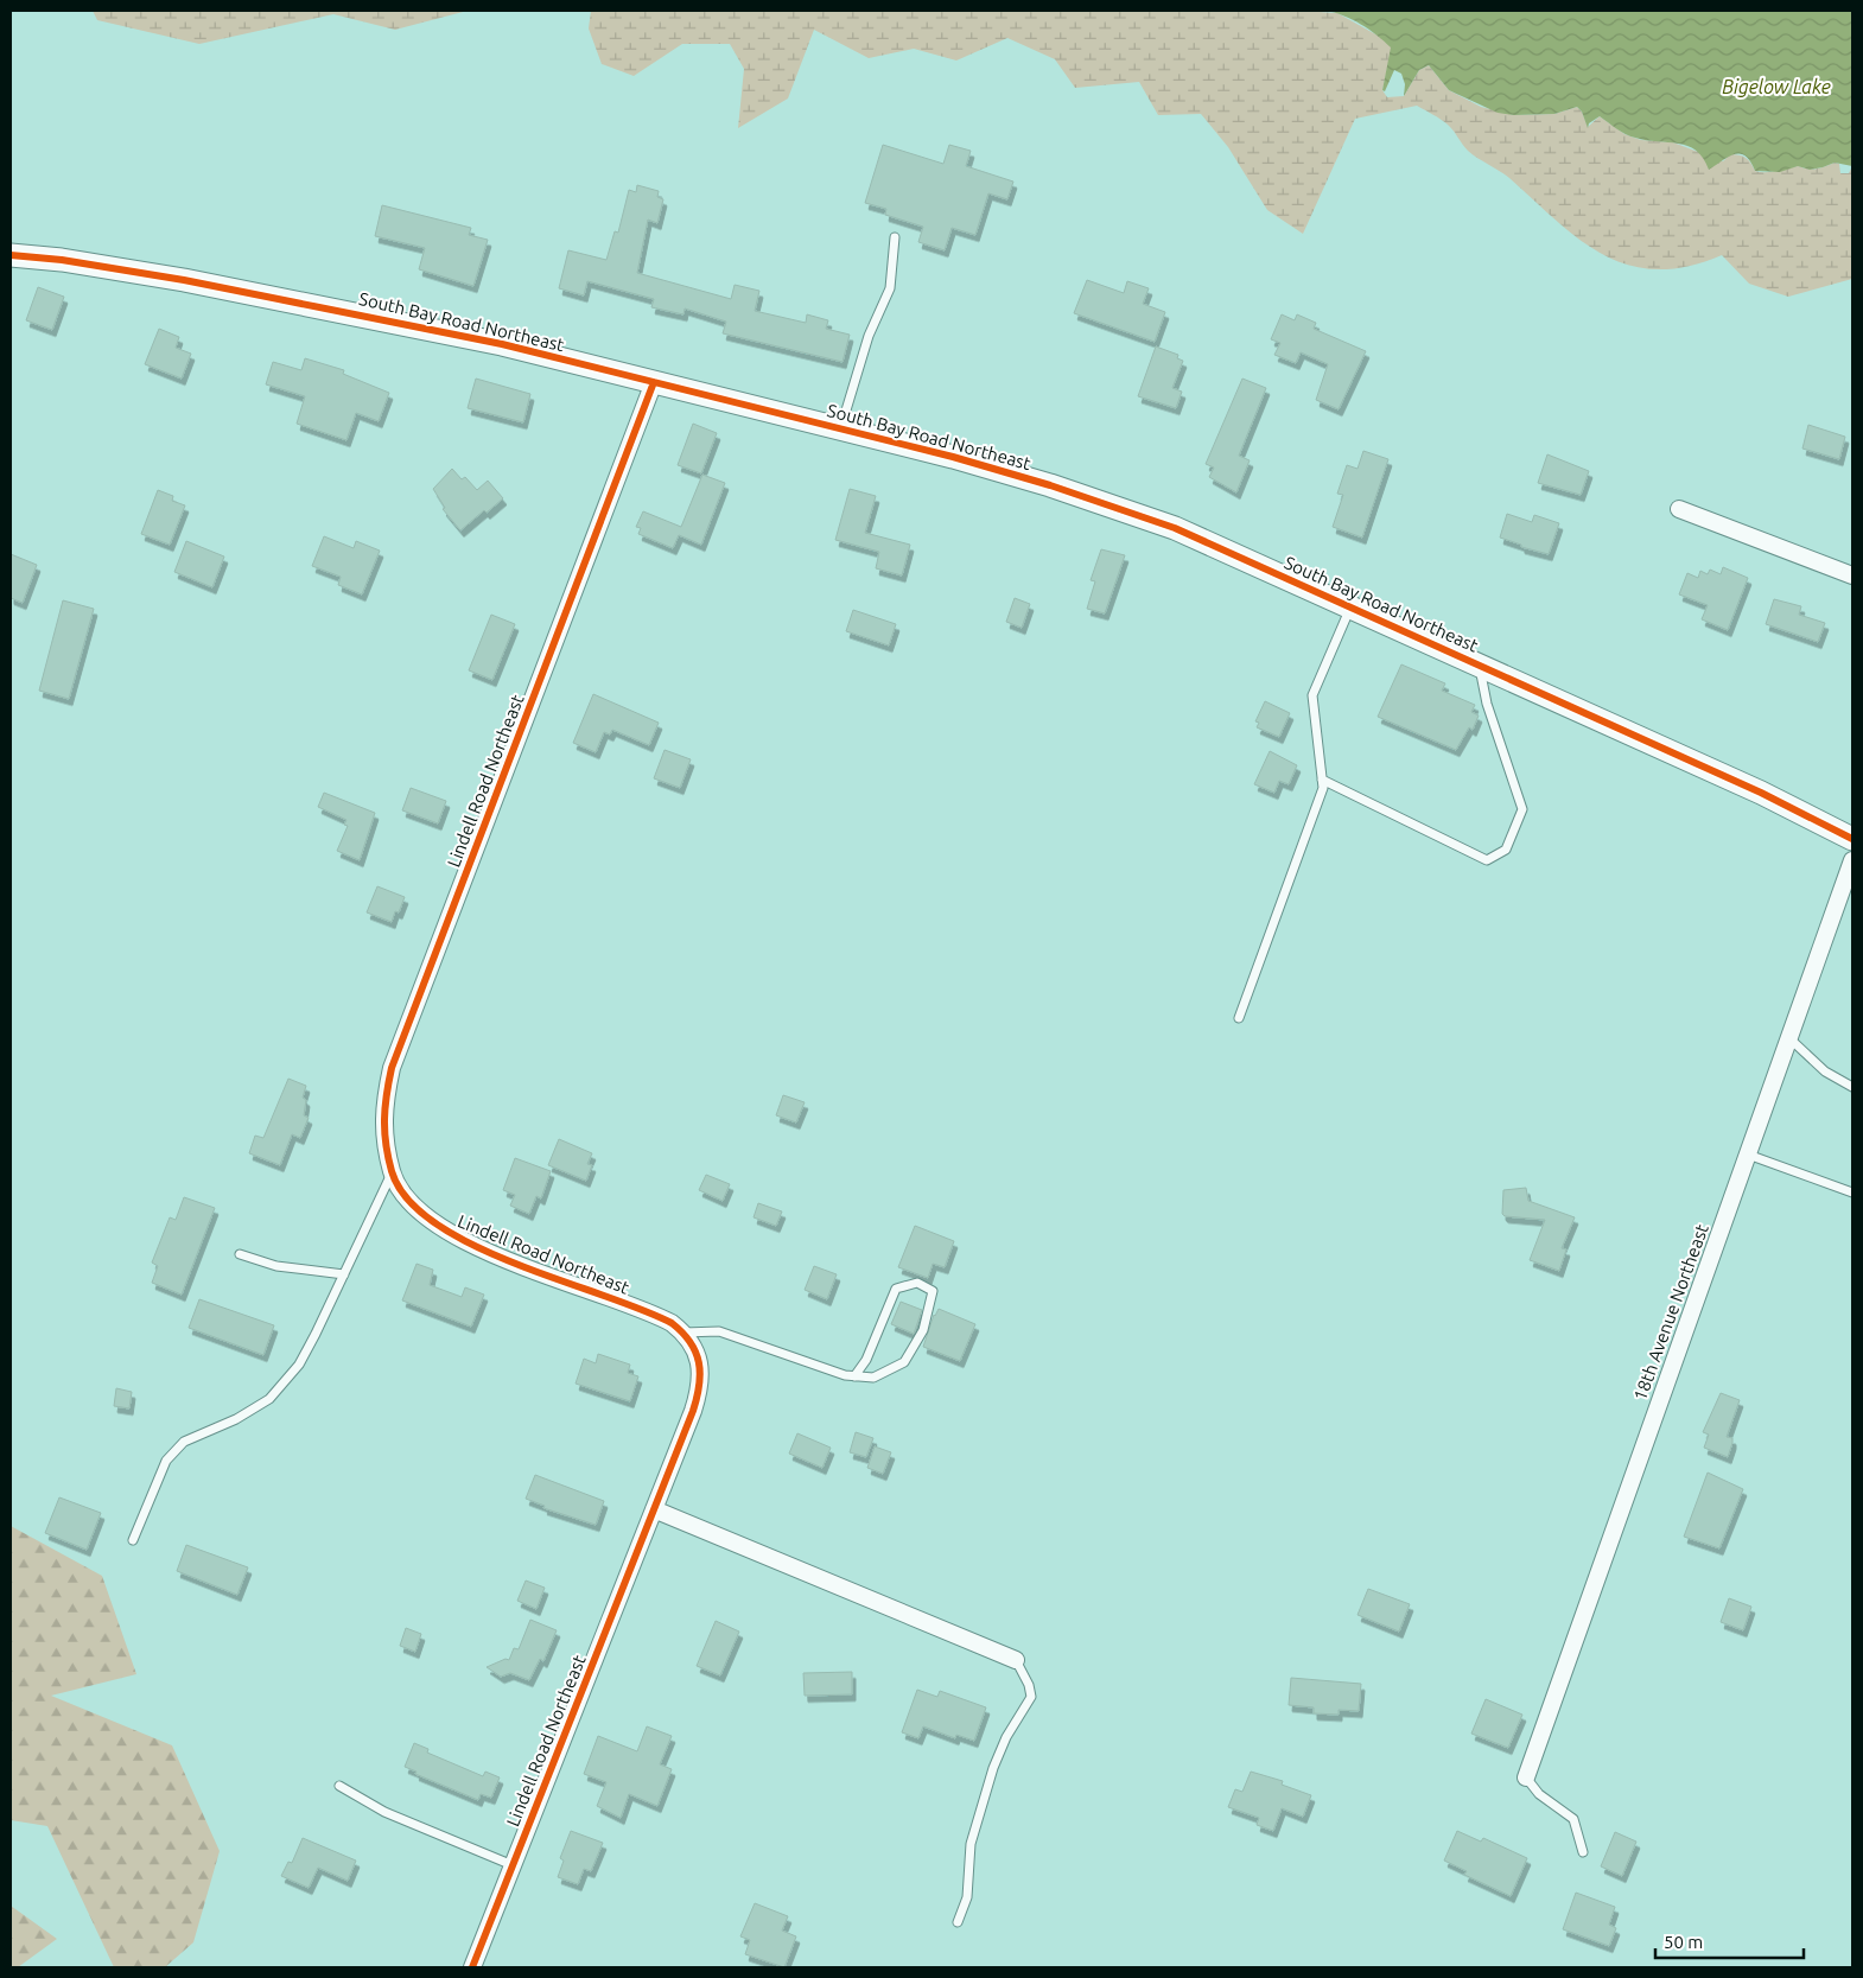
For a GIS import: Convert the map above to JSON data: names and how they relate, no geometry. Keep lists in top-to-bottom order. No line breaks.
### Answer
{"streets":{"street":["South Bay Road Northeast","Lindell Road Northeast","18th Avenue Northeast"]},"crossings":[["South Bay Road Northeast","Lindell Road Northeast"]],"water":["Bigelow Lake"],"scale_bar":"50 m"}
